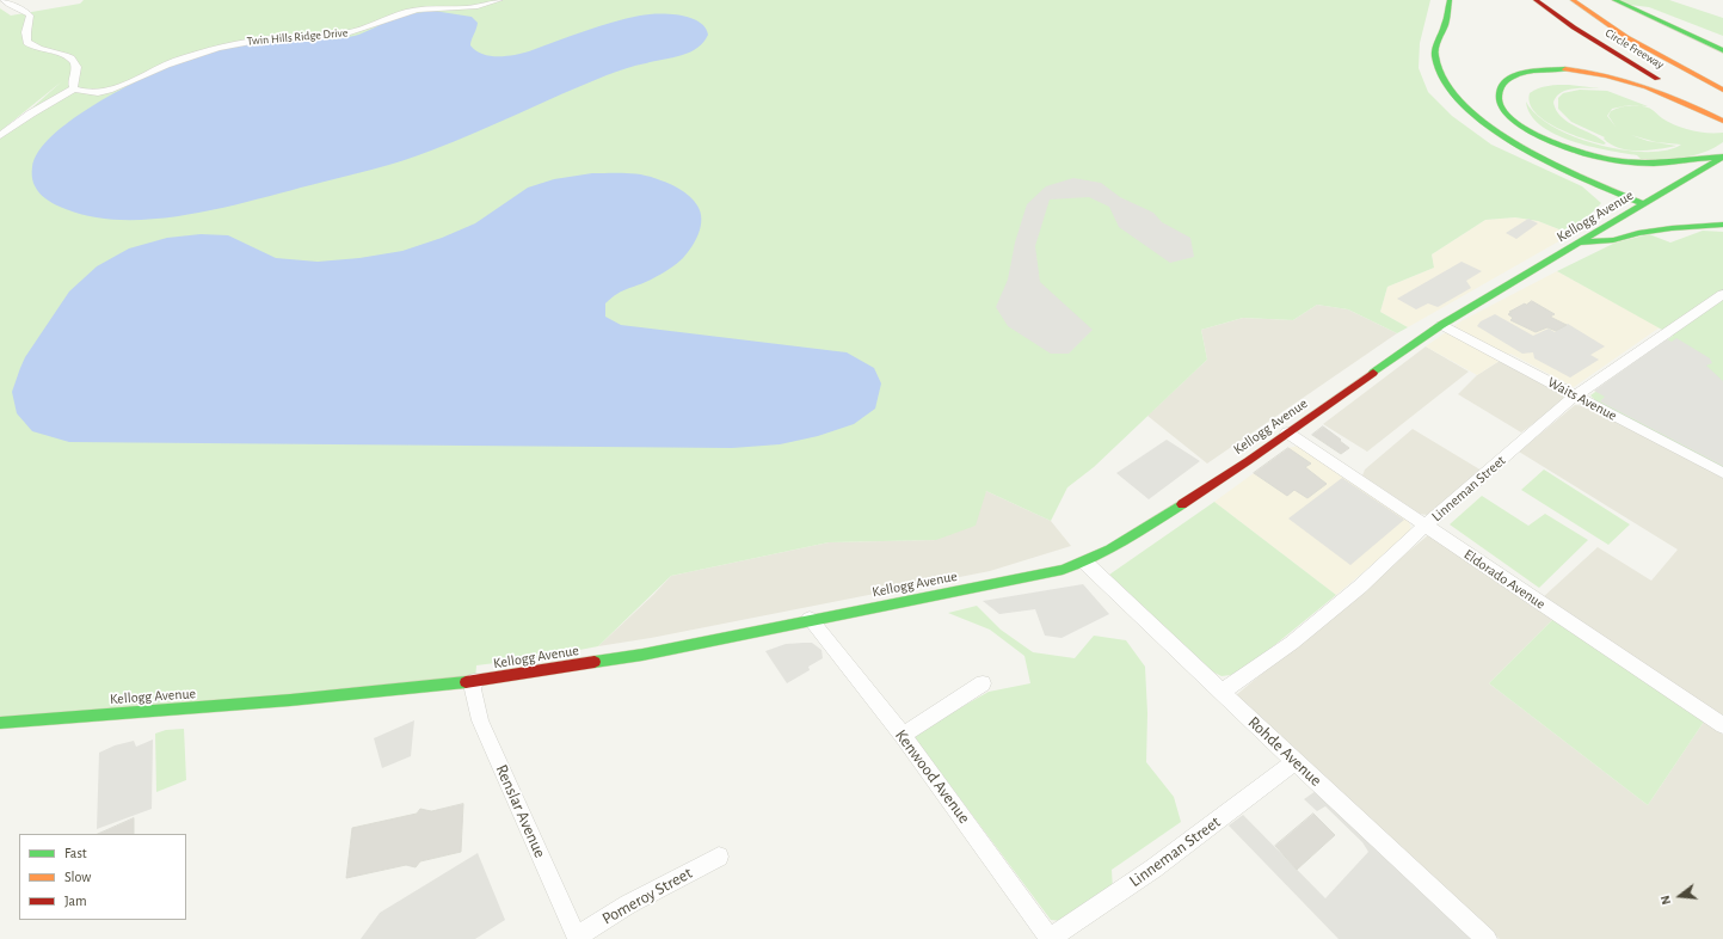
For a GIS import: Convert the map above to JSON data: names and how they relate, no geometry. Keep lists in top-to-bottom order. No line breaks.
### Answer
{"streets":{"main road":["Circle Freeway","Kellogg Avenue"],"street":["Twin Hills Ridge Drive","Waits Avenue","Linneman Street","Eldorado Avenue","Rohde Avenue","Kenwood Avenue","Renslar Avenue","Pomeroy Street"]},"crossings":[["Kellogg Avenue","Waits Avenue"],["Kellogg Avenue","Eldorado Avenue"],["Kellogg Avenue","Rohde Avenue"],["Kellogg Avenue","Kenwood Avenue"],["Kellogg Avenue","Renslar Avenue"],["Waits Avenue","Linneman Street"],["Linneman Street","Eldorado Avenue"],["Linneman Street","Rohde Avenue"],["Linneman Street","Kenwood Avenue"],["Renslar Avenue","Pomeroy Street"]],"legend":["Fast","Slow","Jam"],"north":"left"}
